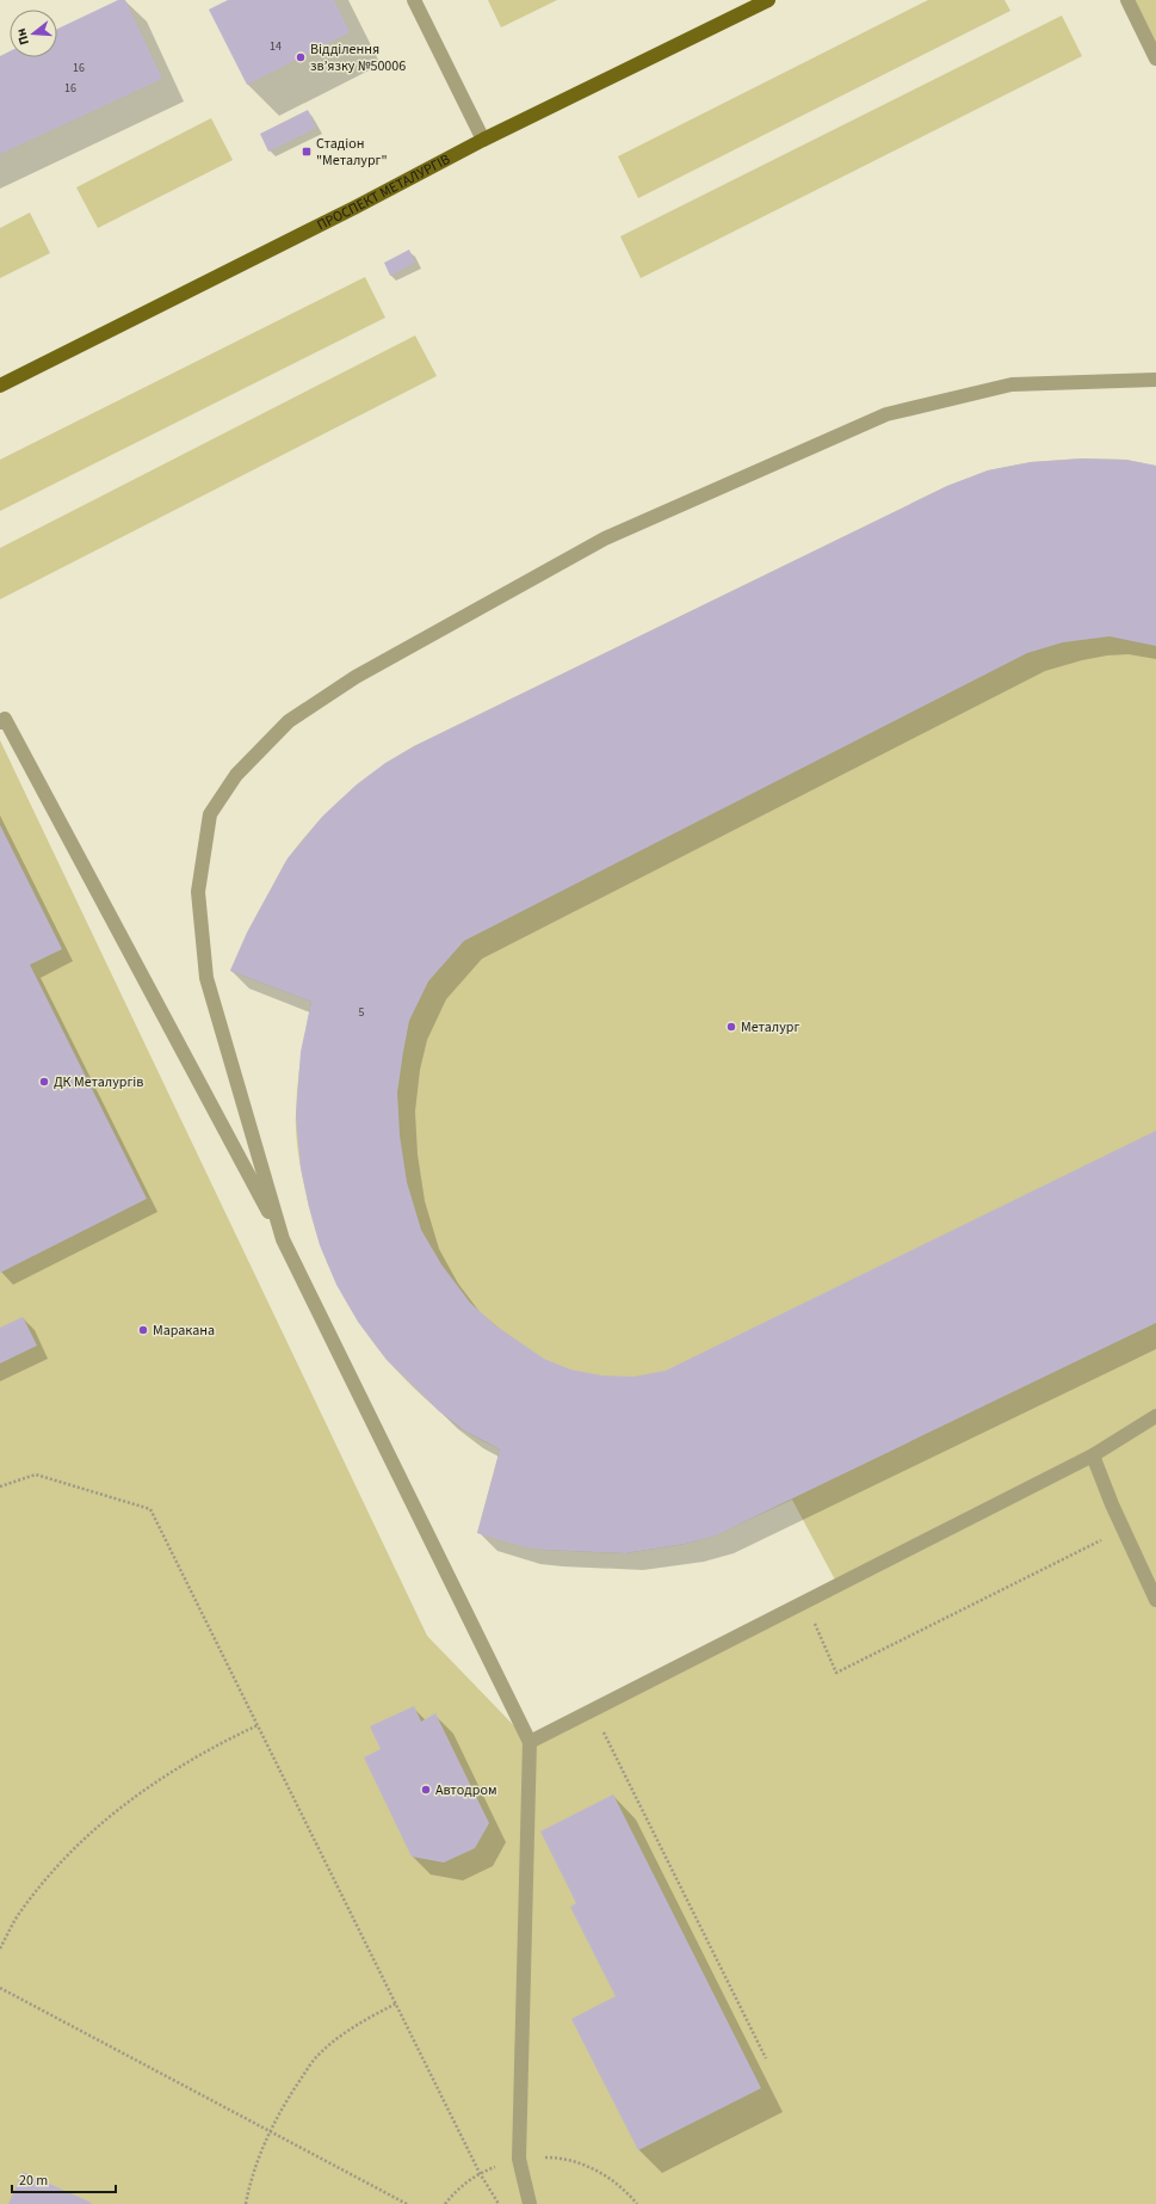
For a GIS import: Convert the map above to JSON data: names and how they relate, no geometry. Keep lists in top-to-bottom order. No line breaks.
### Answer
{"streets":{"main road":["ПРОСПЕКТ МЕТАЛУРГІВ"]},"places":{"other":["Відділення зв’язку №50006","Металург","ДК Металургів","Маракана","Автодром"],"transit":["Стадіон \"Металург\""]},"house_numbers":["14","16","16","5"],"scale_bar":"20 m","north":"left"}
